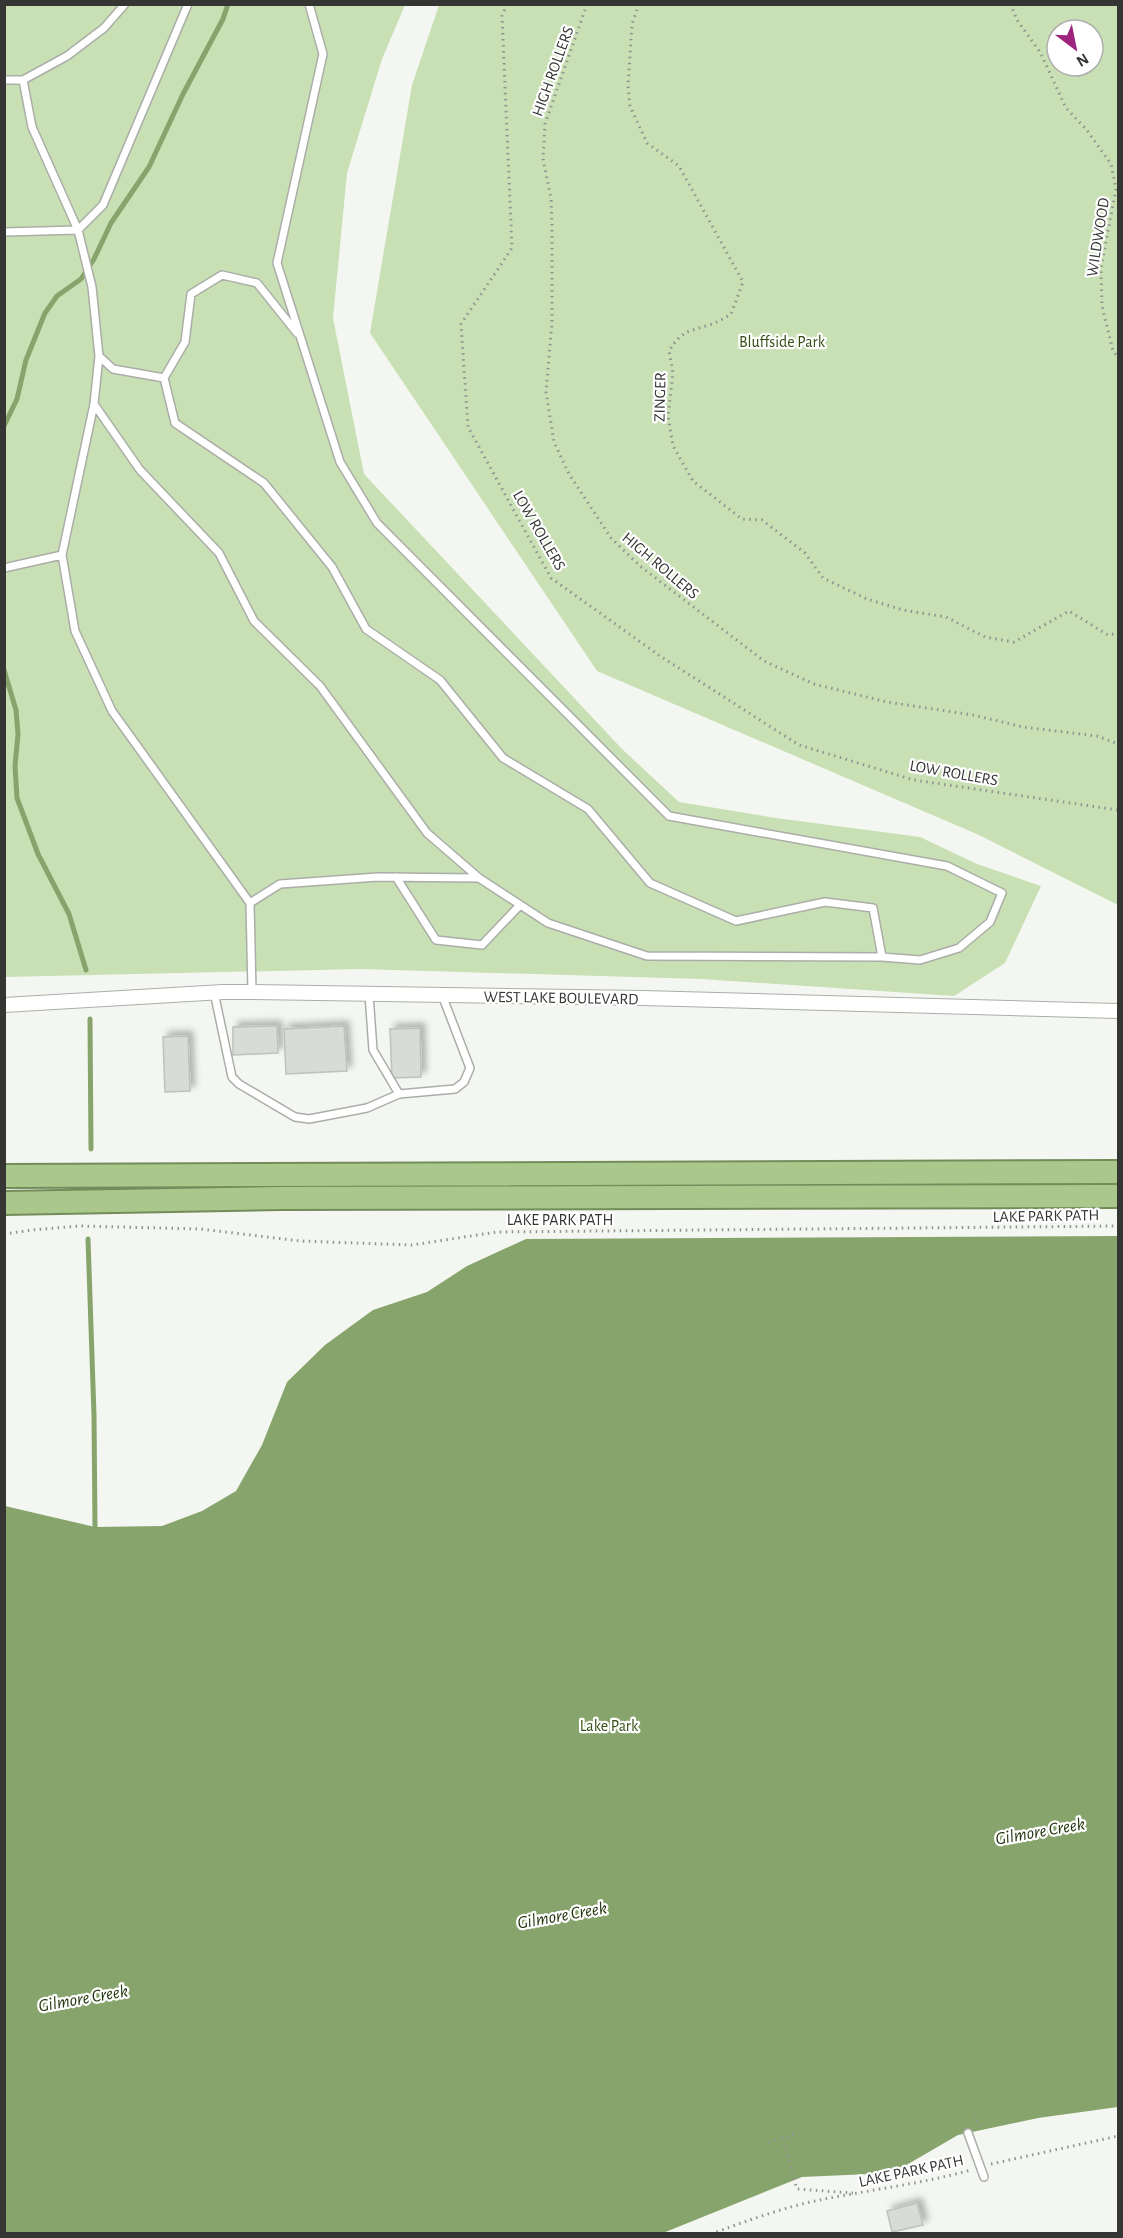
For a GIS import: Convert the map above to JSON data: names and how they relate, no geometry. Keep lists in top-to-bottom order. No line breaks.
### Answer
{"streets":{"street":["WEST LAKE BOULEVARD"],"path":["HIGH ROLLERS","WILDWOOD","ZINGER","LOW ROLLERS","LAKE PARK PATH"]},"water":["Gilmore Creek"],"parks":["Bluffside Park","Lake Park"],"north":"bottom right"}
